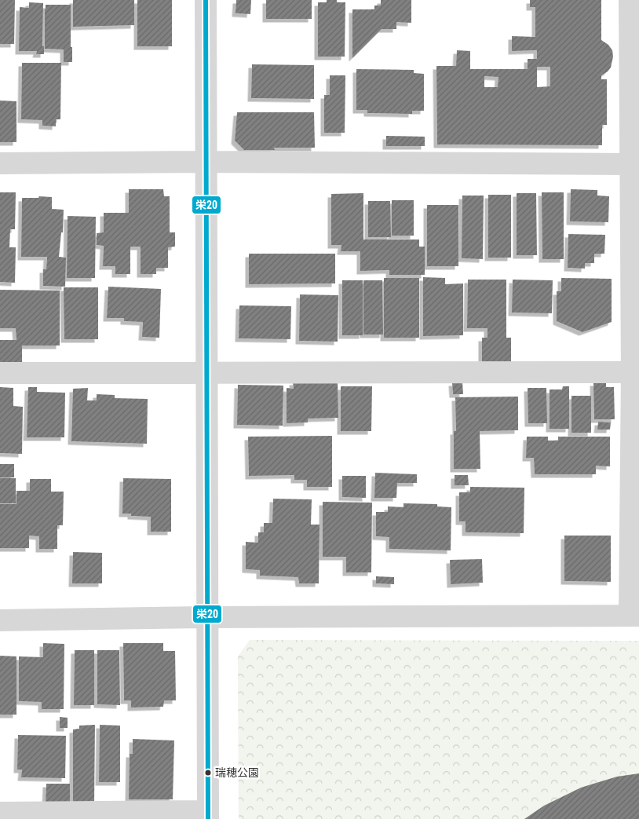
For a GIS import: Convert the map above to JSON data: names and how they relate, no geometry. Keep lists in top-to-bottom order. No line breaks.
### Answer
{"places":["瑞穂公園"],"lines":["transit line 栄20"]}
